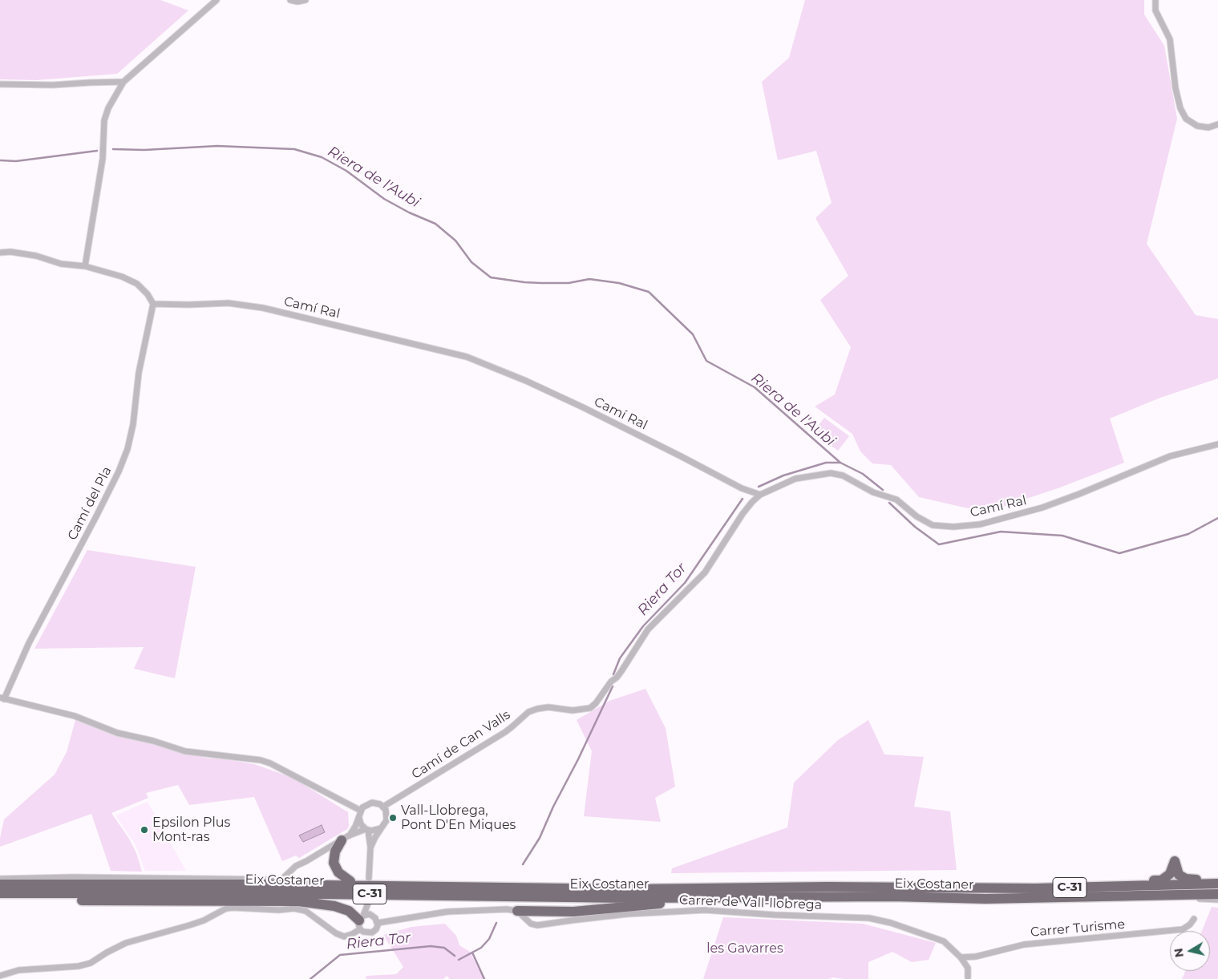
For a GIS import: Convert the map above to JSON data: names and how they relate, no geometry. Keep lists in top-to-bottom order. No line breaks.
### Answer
{"streets":{"highway":["Eix Costaner","C-31"],"street":["Camí Ral","Camí del Pla","Camí de Can Valls","Carrer de Vall-llobrega","Carrer Turisme"]},"crossings":[["Camí Ral","Camí del Pla"],["Camí Ral","Camí de Can Valls"],["Carrer de Vall-llobrega","Carrer Turisme"]],"water":["Riera de l'Aubi","Riera Tor"],"parks":["les Gavarres"],"places":["Vall-Llobrega, Pont D'En Miques","Epsilon Plus Mont-ras"],"north":"left"}
